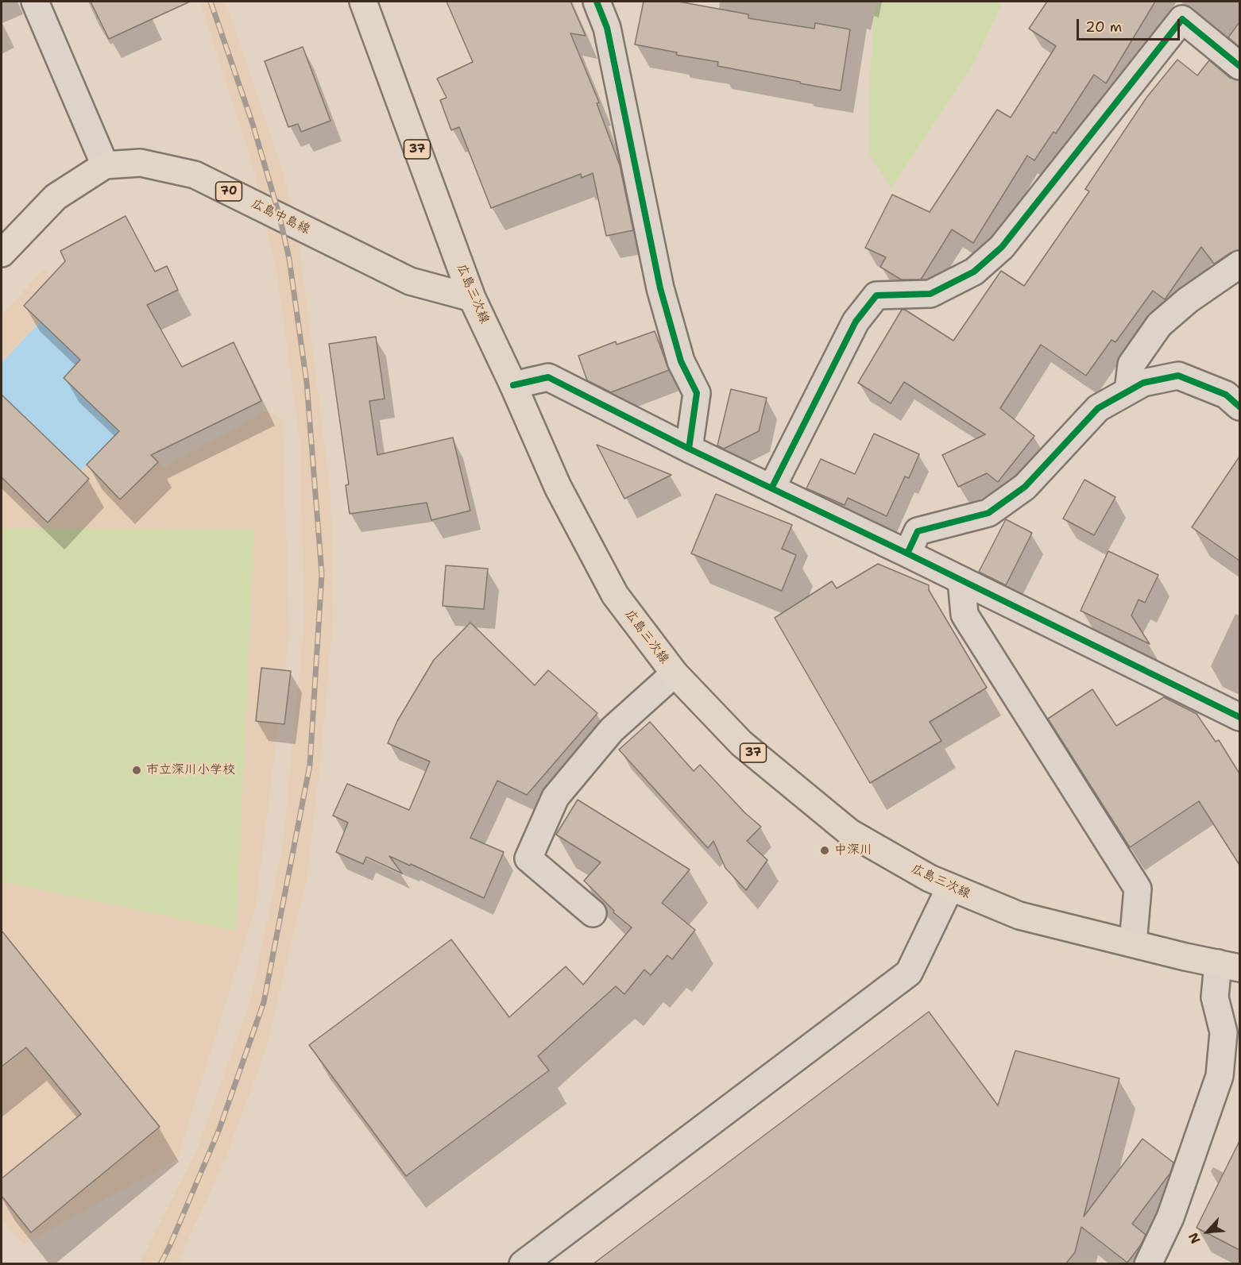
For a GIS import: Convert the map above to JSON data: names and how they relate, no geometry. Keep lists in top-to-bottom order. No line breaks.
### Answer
{"streets":{"main road":["37","70","広島中島線","広島三次線"]},"crossings":[["広島中島線","広島三次線"]],"places":["市立深川小学校","中深川"],"scale_bar":"20 m","north":"bottom left"}
